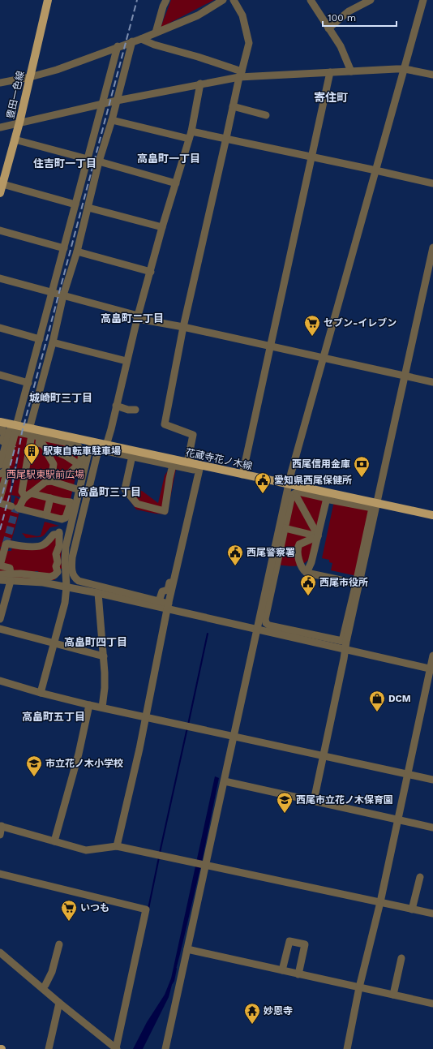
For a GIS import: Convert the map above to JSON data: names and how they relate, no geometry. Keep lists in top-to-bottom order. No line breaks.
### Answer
{"streets":{"main road":["豊田一色線","花蔵寺花ノ木線"]},"districts":["寄住町","高畠町一丁目","住吉町一丁目","高畠町二丁目","城崎町三丁目","高畠町三丁目","高畠町四丁目","高畠町五丁目"],"parks":["西尾駅東駅前広場"],"places":{"supermarket":["セブン-イレブン","いつも"],"building":["駅東自転車駐車場"],"bank":["西尾信用金庫"],"public building":["愛知県西尾保健所","西尾警察署","西尾市役所"],"shop":["DCM"],"school or university":["市立花ノ木小学校","西尾市立花ノ木保育園"],"temple":["妙恩寺"]},"scale_bar":"100 m"}
